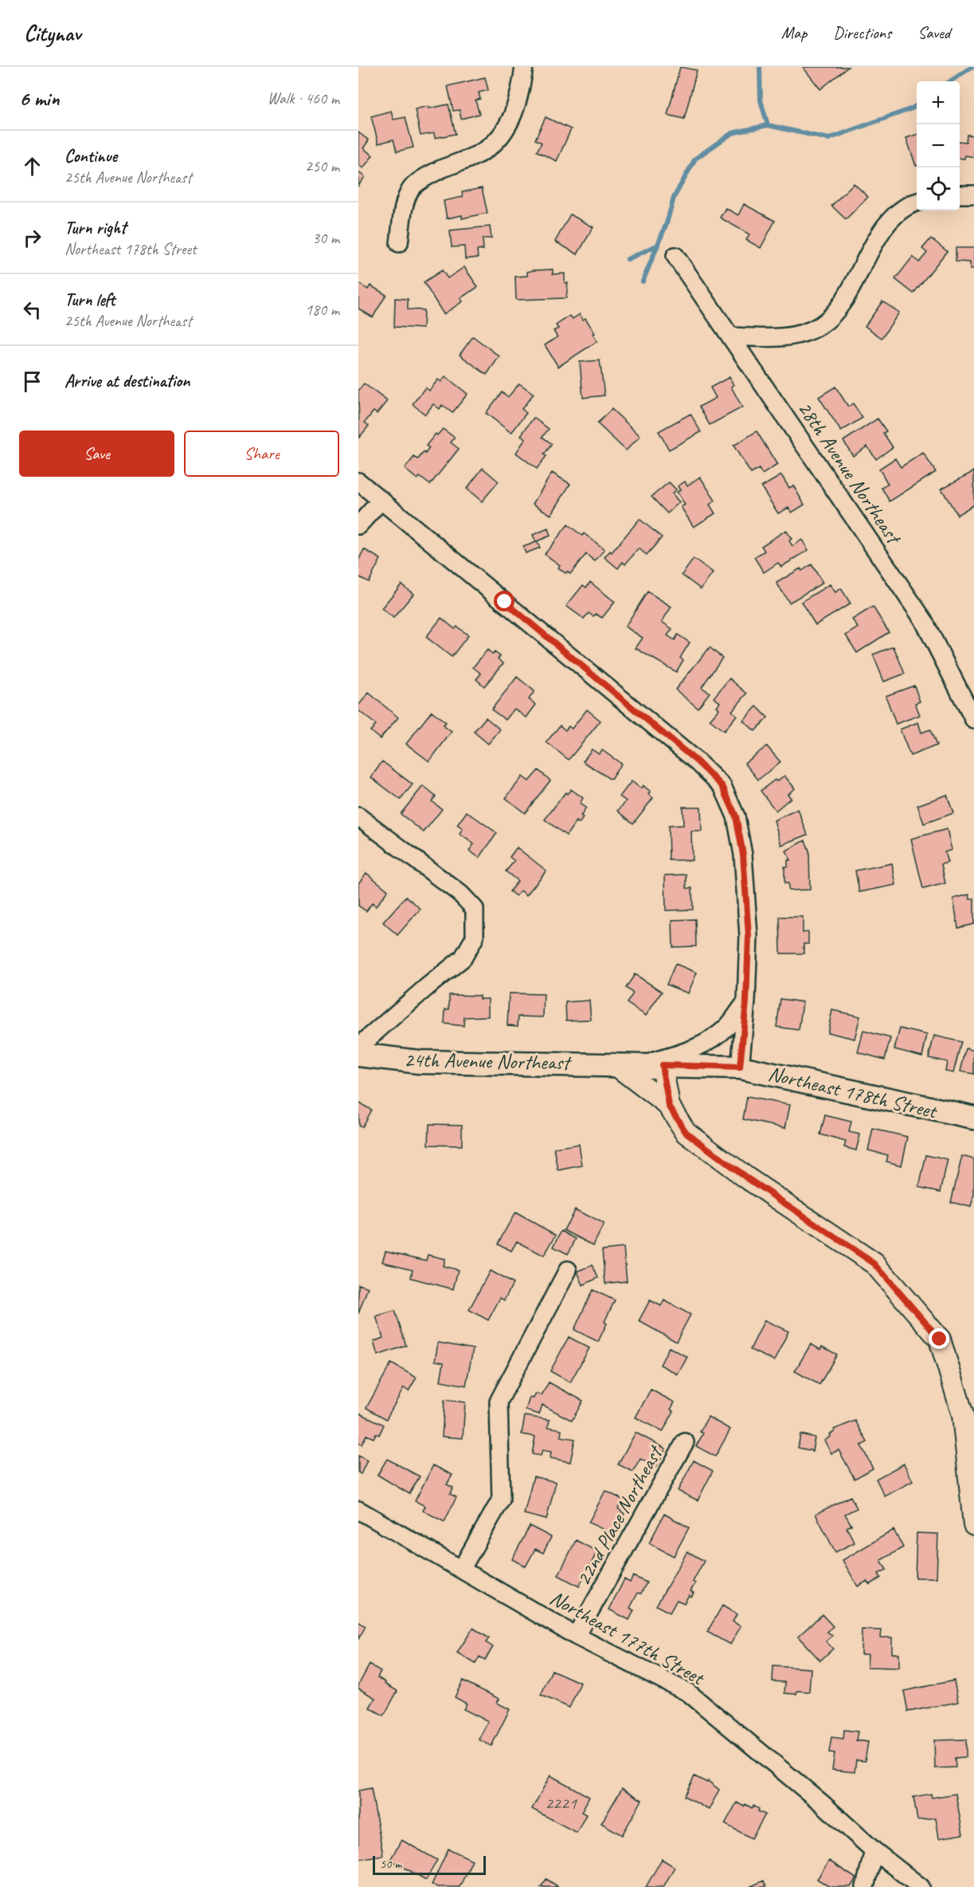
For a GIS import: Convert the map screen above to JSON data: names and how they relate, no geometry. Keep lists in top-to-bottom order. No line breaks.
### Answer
{"streets":{"main road":["24th Avenue Northeast","Northeast 178th Street"],"street":["28th Avenue Northeast","22nd Place Northeast","Northeast 177th Street"]},"crossings":[["24th Avenue Northeast","Northeast 178th Street"],["22nd Place Northeast","Northeast 177th Street"]],"house_numbers":["2221"],"scale_bar":"50 m","page":{"header":"Citynav","nav":["Map","Directions","Saved"],"heading":["6 min","Walk · 460 m"],"map_buttons":["+","−"],"list":[["Continue","25th Avenue Northeast","250 m"],["Turn right","Northeast 178th Street","30 m"],["Turn left","25th Avenue Northeast","180 m"],"Arrive at destination"],"buttons":["Save","Share"],"scale":"50 m"}}
